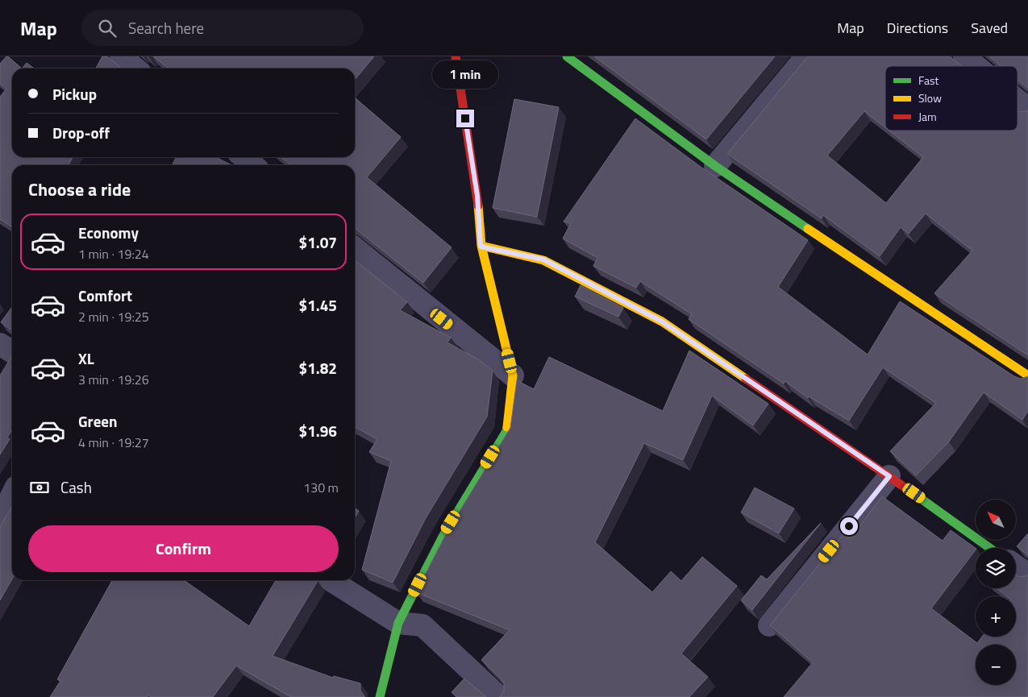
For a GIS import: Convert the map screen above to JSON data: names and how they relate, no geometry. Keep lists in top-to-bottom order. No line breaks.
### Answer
{"legend":["Fast","Slow","Jam"],"north":"top left","page":{"header":"Map","search":"Search here","nav":["Map","Directions","Saved"],"bubble":"1 min","banner":["Pickup","Drop-off"],"heading":"Choose a ride","list":[{"name":"Economy","note":"1 min · 19:24","value":"$1.07"},{"name":"Comfort","note":"2 min · 19:25","value":"$1.45"},{"name":"XL","note":"3 min · 19:26","value":"$1.82"},{"name":"Green","note":"4 min · 19:27","value":"$1.96"}],"pay":["Cash","130 m"],"map_buttons":["+","−"],"buttons":"Confirm"}}
